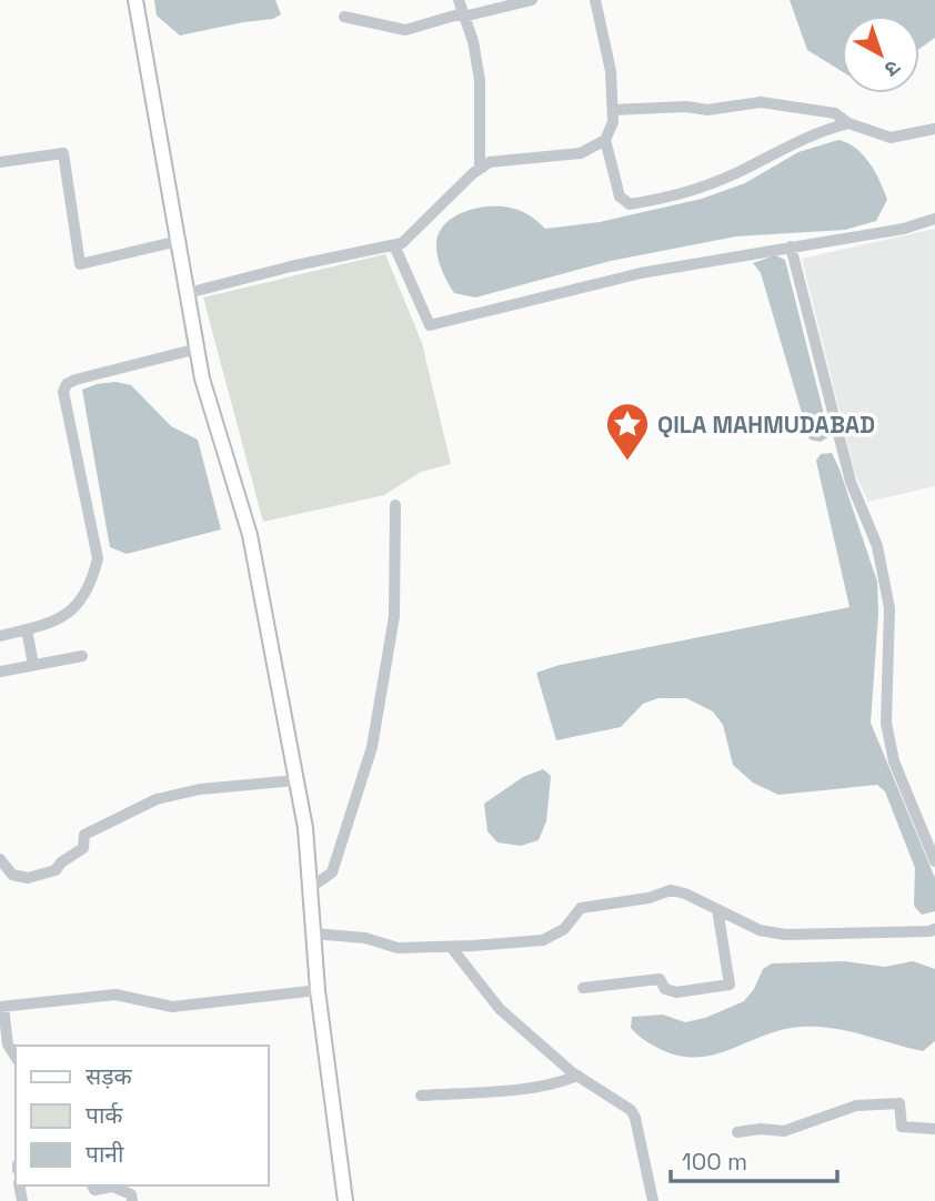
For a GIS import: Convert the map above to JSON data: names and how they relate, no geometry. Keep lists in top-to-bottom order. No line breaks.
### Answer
{"places":{"place":["QILA MAHMUDABAD"]},"legend":["सड़क","पार्क","पानी"],"scale_bar":"100 m","north":"bottom right"}
